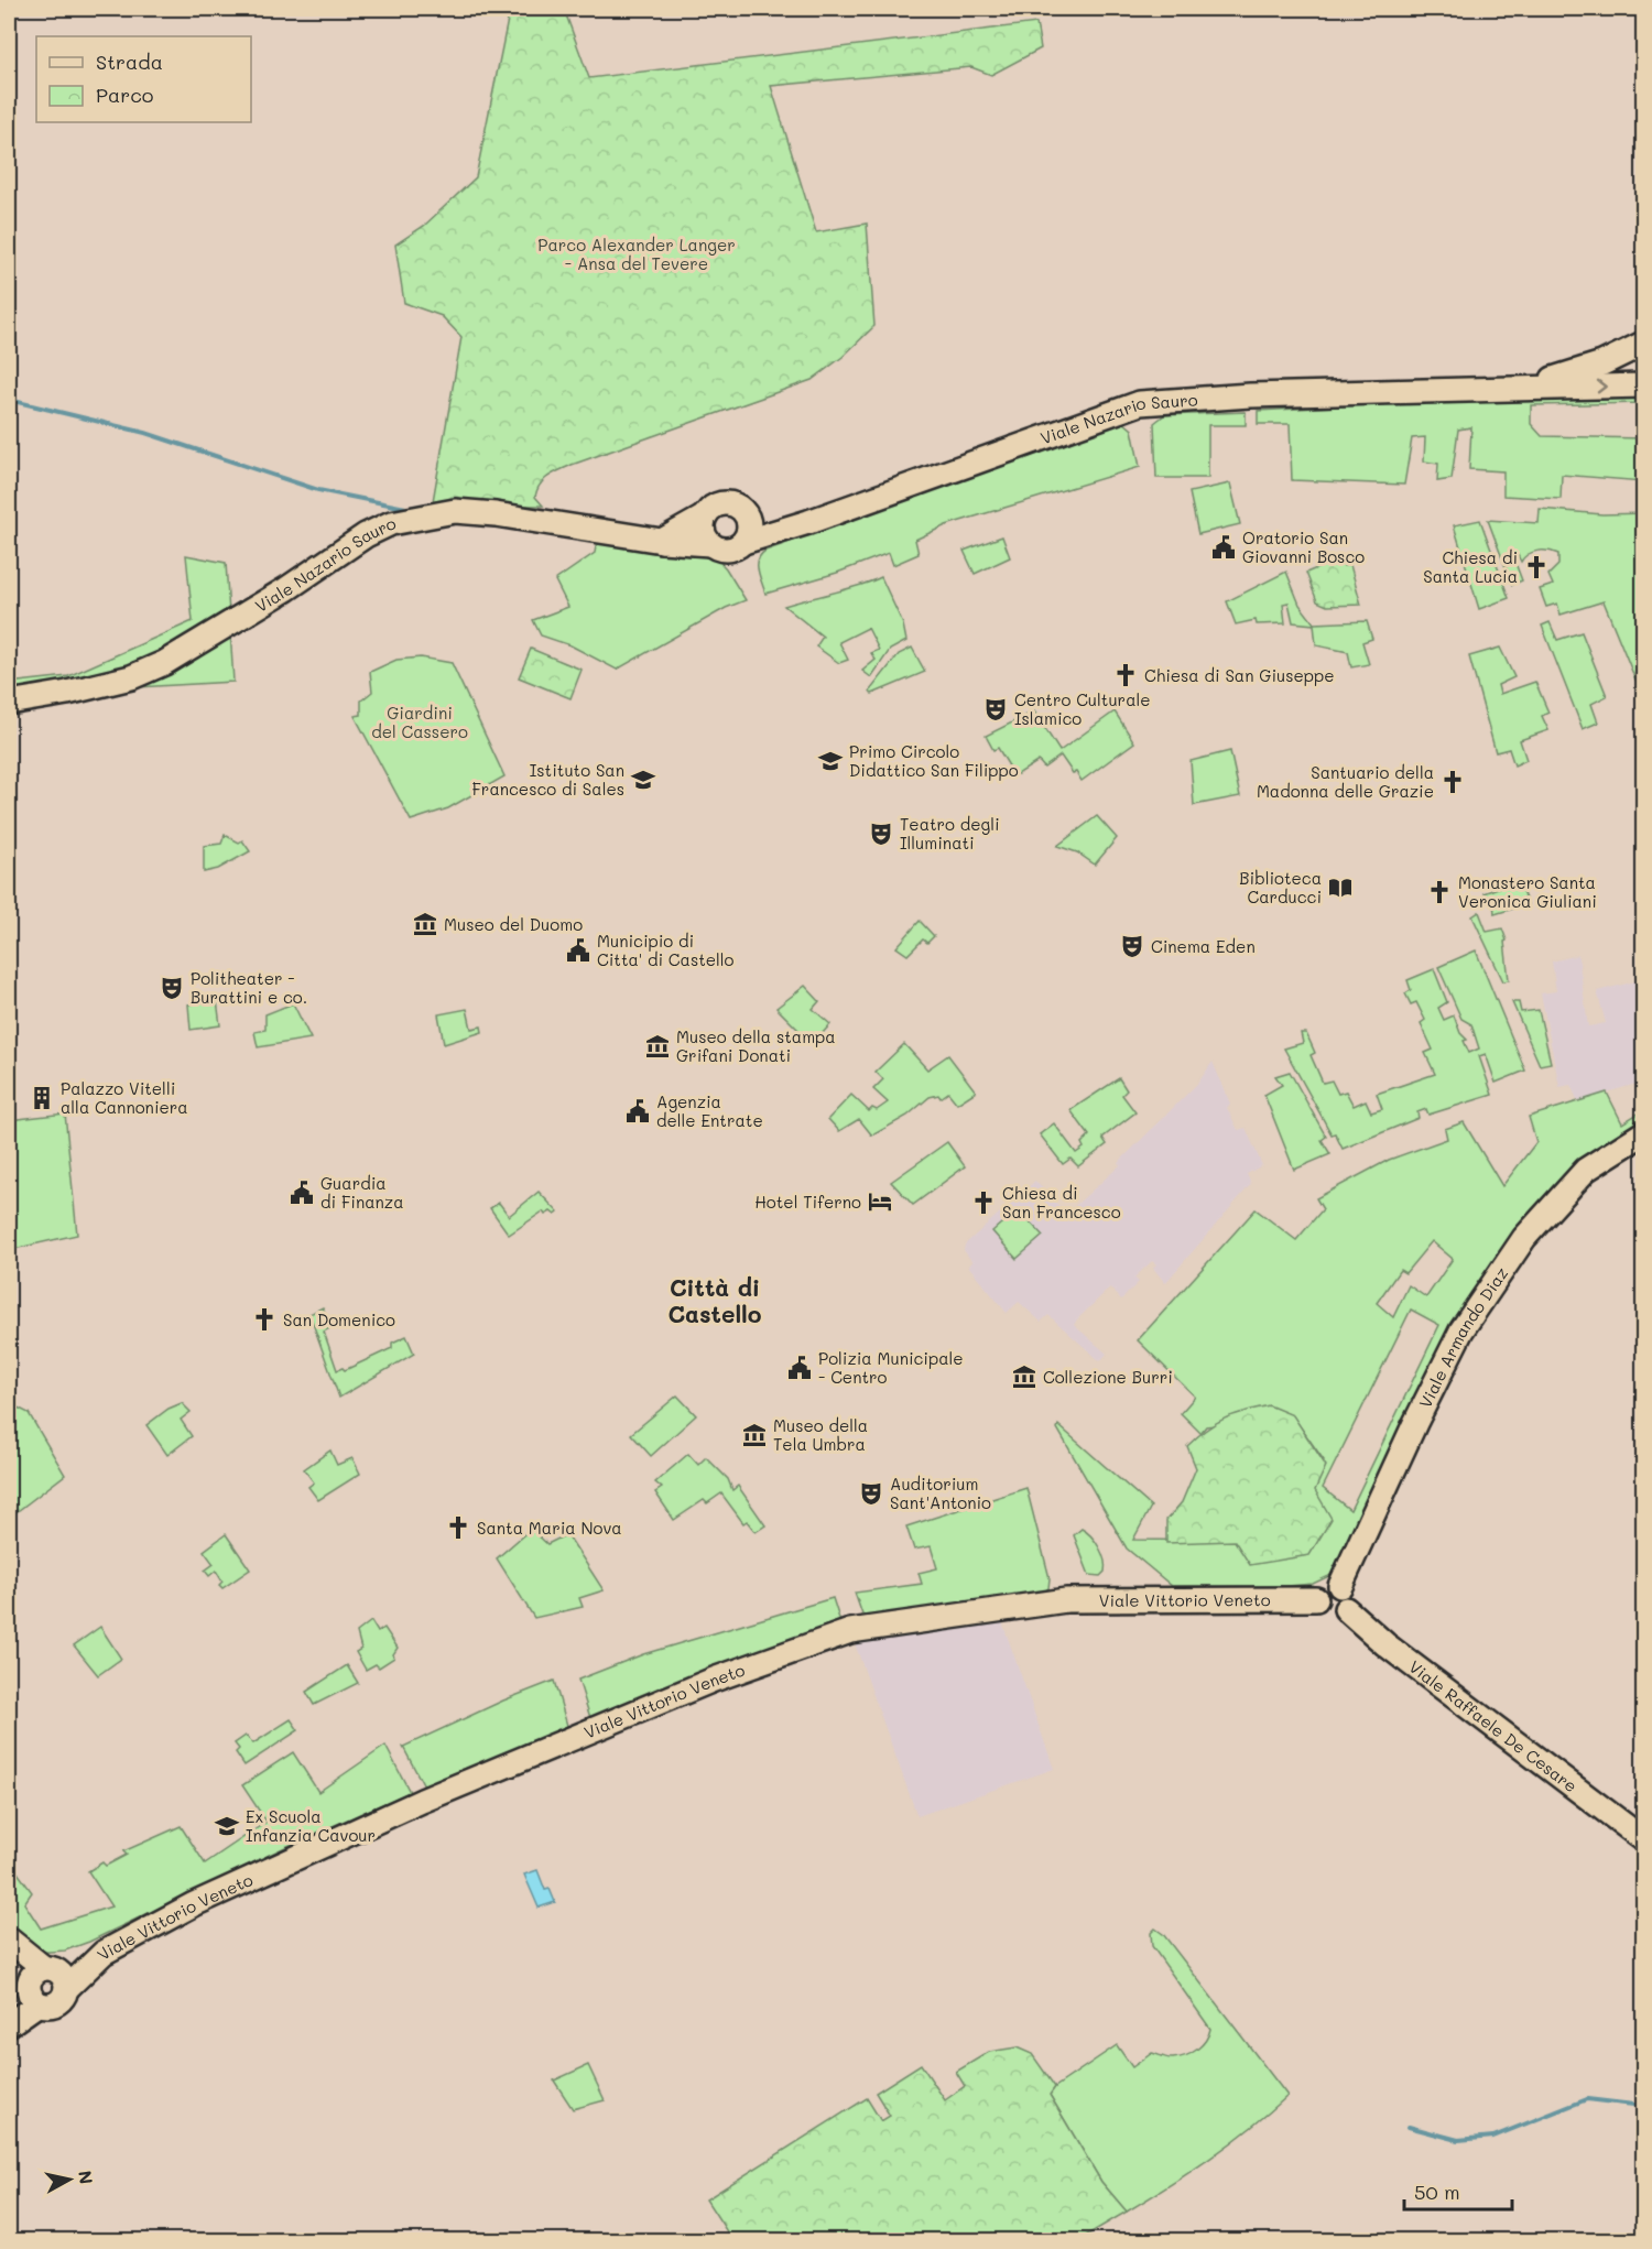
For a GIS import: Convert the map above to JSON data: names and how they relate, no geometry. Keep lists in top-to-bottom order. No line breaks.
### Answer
{"streets":{"main road":["Viale Nazario Sauro","Viale Armando Diaz","Viale Vittorio Veneto","Viale Raffaele De Cesare"]},"crossings":[["Viale Armando Diaz","Viale Vittorio Veneto"],["Viale Armando Diaz","Viale Raffaele De Cesare"],["Viale Vittorio Veneto","Viale Raffaele De Cesare"]],"districts":["Città di Castello"],"parks":["Parco Alexander Langer - Ansa del Tevere","Giardini del Cassero"],"places":{"public building":["Oratorio San Giovanni Bosco","Municipio di Citta' di Castello","Agenzia delle Entrate","Guardia di Finanza","Polizia Municipale - Centro"],"church":["Chiesa di Santa Lucia","Chiesa di San Giuseppe","Santuario della Madonna delle Grazie","Monastero Santa Veronica Giuliani","Chiesa di San Francesco","San Domenico","Santa Maria Nova"],"theatre":["Centro Culturale Islamico","Teatro degli Illuminati","Cinema Eden","Politheater - Burattini e co.","Auditorium Sant'Antonio"],"school or university":["Primo Circolo Didattico San Filippo","Istituto San Francesco di Sales","Ex Scuola Infanzia Cavour"],"library":["Biblioteca Carducci"],"museum":["Museo del Duomo","Museo della stampa Grifani Donati","Collezione Burri","Museo della Tela Umbra"],"building":["Palazzo Vitelli alla Cannoniera"],"hotel":["Hotel Tiferno"]},"legend":["Strada","Parco"],"scale_bar":"50 m","north":"right"}
